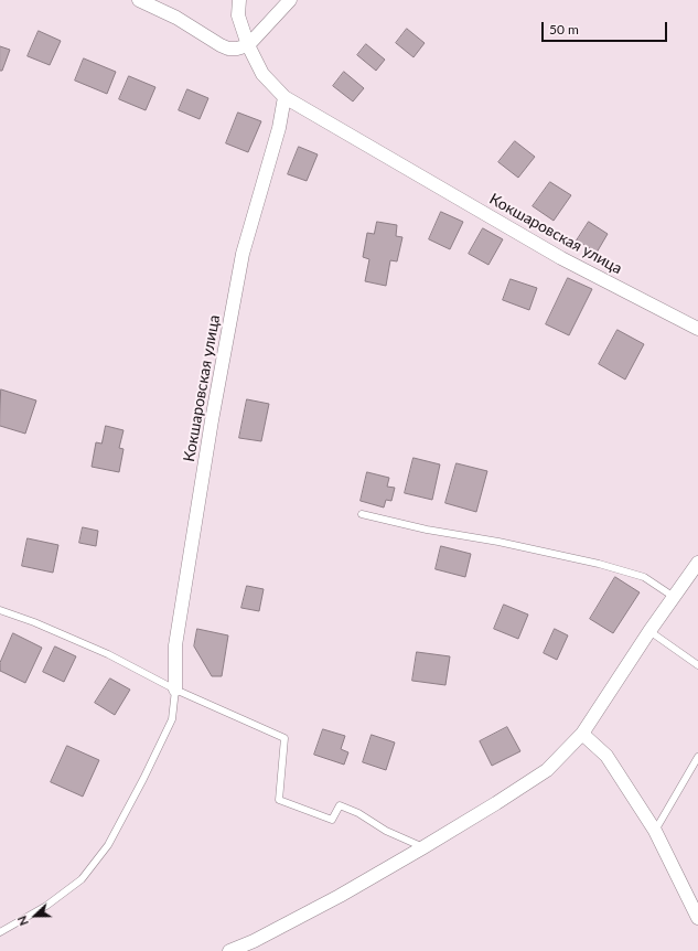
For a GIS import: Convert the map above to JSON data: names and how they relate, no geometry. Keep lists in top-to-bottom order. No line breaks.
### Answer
{"streets":{"street":["Кокшаровская улица"]},"scale_bar":"50 m","north":"left"}
